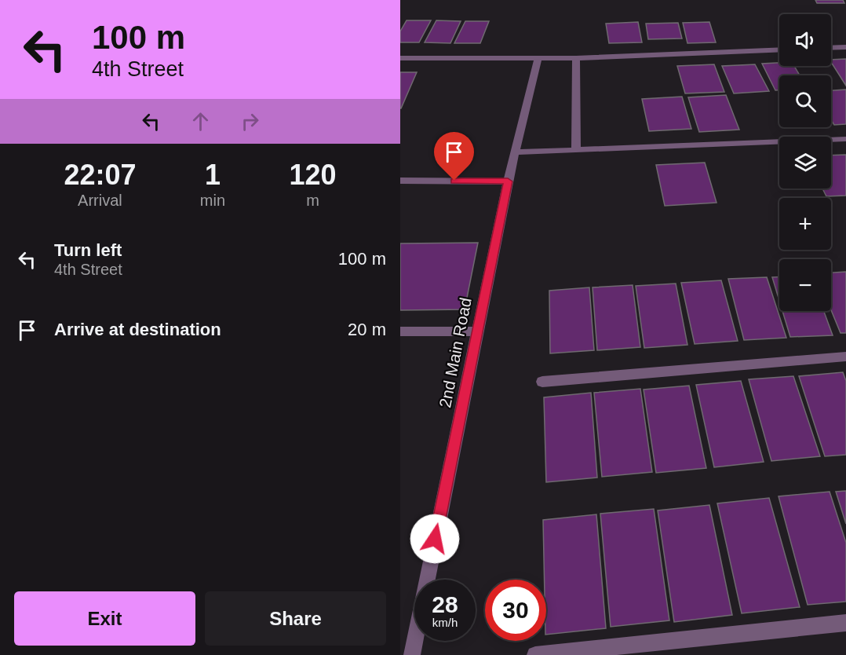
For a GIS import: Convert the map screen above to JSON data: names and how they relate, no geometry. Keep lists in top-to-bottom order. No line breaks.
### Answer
{"streets":{"street":["2nd Main Road"]},"page":{"turn":["100 m","4th Street"],"map_buttons":["+","−"],"eta":["22:07","Arrival","1","min","120","m"],"list":[{"name":"Turn left","note":"4th Street","value":"100 m"},{"name":"Arrive at destination","value":"20 m"}],"speed":"28 km/h","limit":"30","buttons":["Exit","Share"]}}
